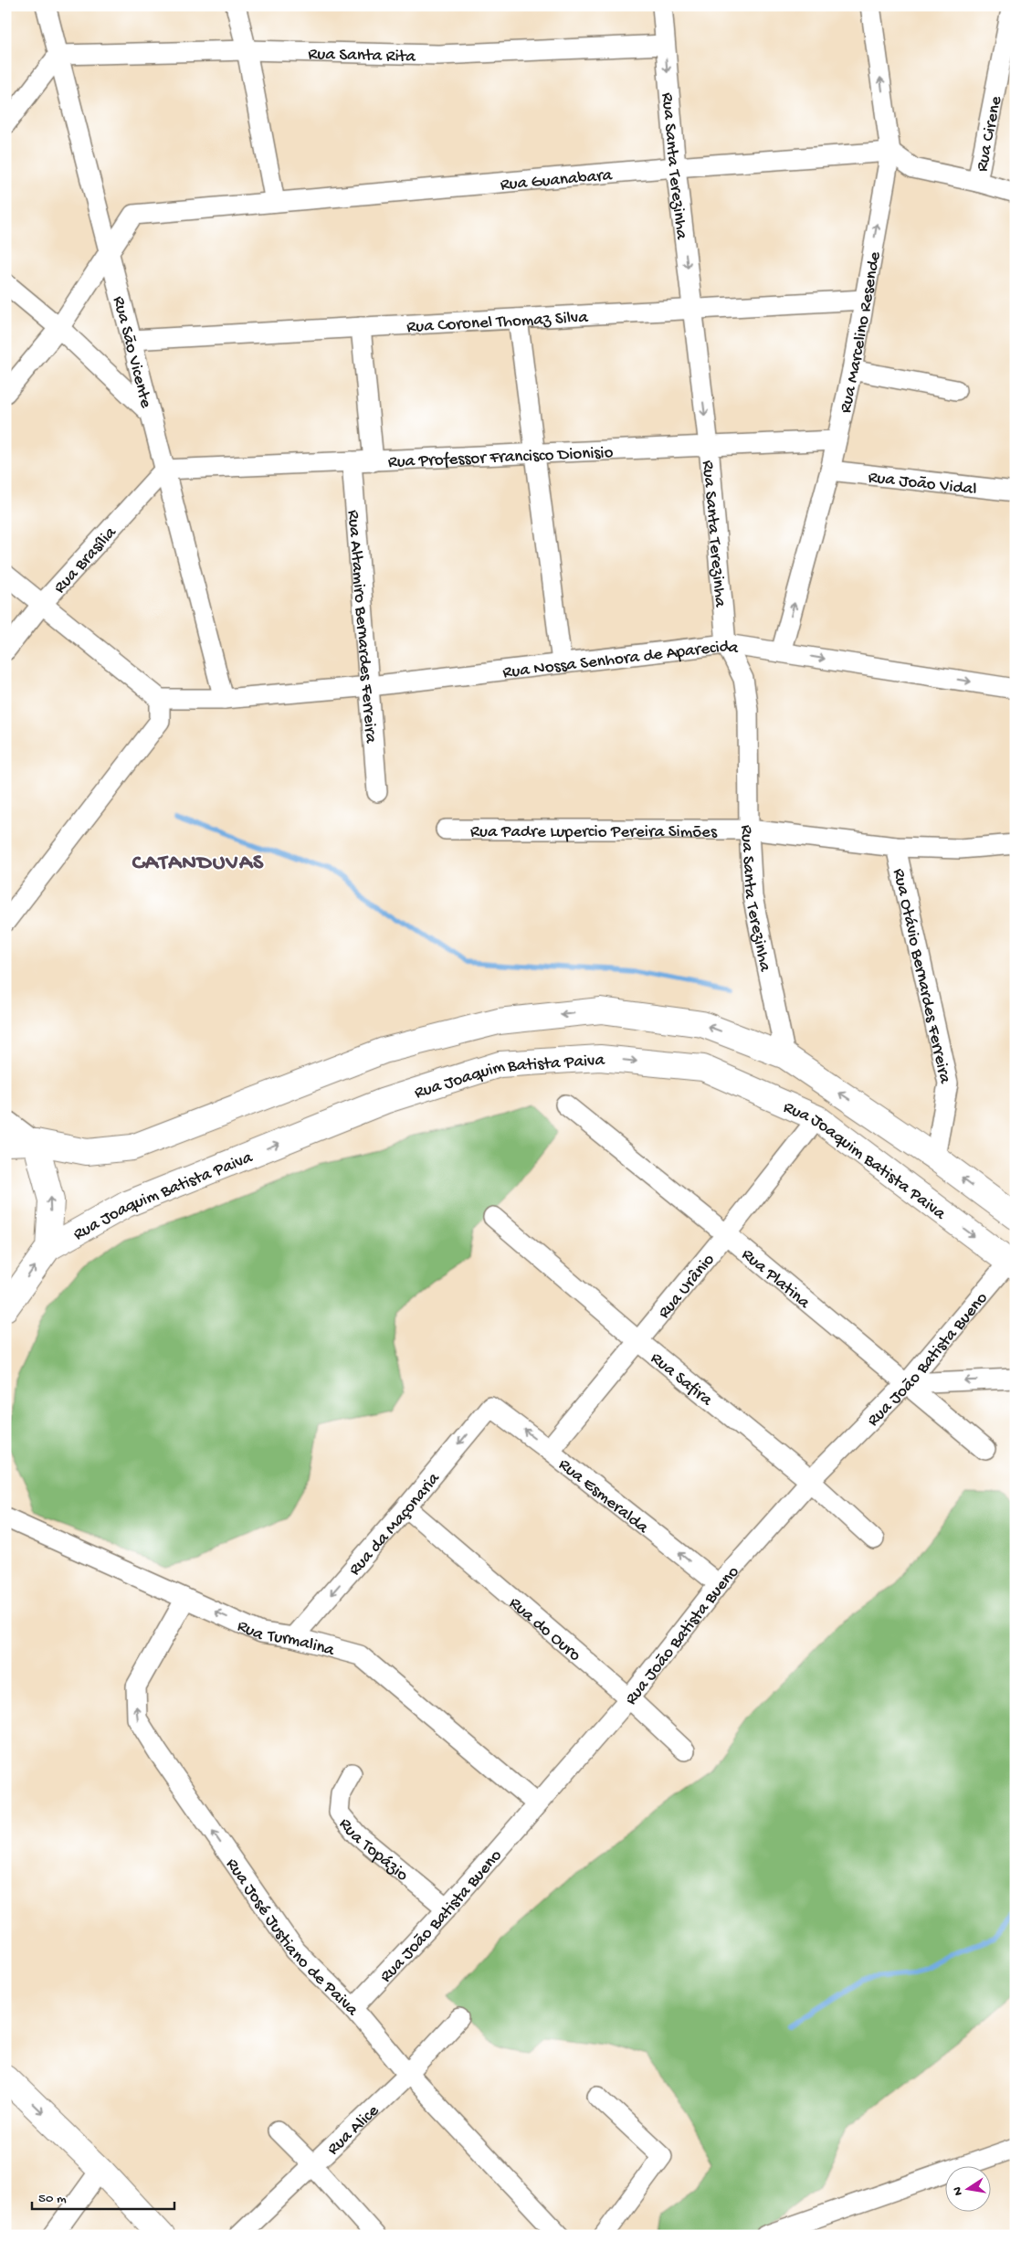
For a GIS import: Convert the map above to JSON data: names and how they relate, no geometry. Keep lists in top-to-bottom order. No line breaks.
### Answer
{"streets":{"main road":["Rua Joaquim Batista Paiva"],"street":["Rua Santa Rita","Rua Cirene","Rua Santa Terezinha","Rua Guanabara","Rua Coronel Thomaz Silva","Rua Marcelino Resende","Rua São Vicente","Rua Professor Francisco Dionisio","Rua João Vidal","Rua Brasília","Rua Altamiro Bernardes Ferreira","Rua Nossa Senhora de Aparecida","Rua Padre Lupercio Pereira Simões","Rua Otávio Bernardes Ferreira","Rua Platina","Rua Urânio","Rua João Batista Bueno","Rua Safira","Rua Esmeralda","Rua da Maçonaria","Rua do Ouro","Rua Turmalina","Rua Topázio","Rua José Justiano de Paiva","Rua Alice"]},"crossings":[["Rua Santa Rita","Rua Santa Terezinha"],["Rua Santa Rita","Rua São Vicente"],["Rua Santa Terezinha","Rua Guanabara"],["Rua Santa Terezinha","Rua Coronel Thomaz Silva"],["Rua Santa Terezinha","Rua Professor Francisco Dionisio"],["Rua Santa Terezinha","Rua Nossa Senhora de Aparecida"],["Rua Santa Terezinha","Rua Padre Lupercio Pereira Simões"],["Rua Guanabara","Rua Marcelino Resende"],["Rua Guanabara","Rua São Vicente"],["Rua Coronel Thomaz Silva","Rua Marcelino Resende"],["Rua Coronel Thomaz Silva","Rua São Vicente"],["Rua Marcelino Resende","Rua Professor Francisco Dionisio"],["Rua Marcelino Resende","Rua João Vidal"],["Rua Marcelino Resende","Rua Nossa Senhora de Aparecida"],["Rua São Vicente","Rua Professor Francisco Dionisio"],["Rua São Vicente","Rua Brasília"],["Rua São Vicente","Rua Nossa Senhora de Aparecida"],["Rua Professor Francisco Dionisio","Rua Brasília"],["Rua Professor Francisco Dionisio","Rua Altamiro Bernardes Ferreira"],["Rua Altamiro Bernardes Ferreira","Rua Nossa Senhora de Aparecida"],["Rua Padre Lupercio Pereira Simões","Rua Otávio Bernardes Ferreira"],["Rua Joaquim Batista Paiva","Rua Urânio"],["Rua Joaquim Batista Paiva","Rua João Batista Bueno"],["Rua Platina","Rua Urânio"],["Rua Platina","Rua João Batista Bueno"],["Rua Urânio","Rua Safira"],["Rua Urânio","Rua Esmeralda"],["Rua João Batista Bueno","Rua Safira"],["Rua João Batista Bueno","Rua Esmeralda"],["Rua João Batista Bueno","Rua do Ouro"],["Rua João Batista Bueno","Rua Turmalina"],["Rua João Batista Bueno","Rua Topázio"],["Rua João Batista Bueno","Rua José Justiano de Paiva"],["Rua Esmeralda","Rua da Maçonaria"],["Rua da Maçonaria","Rua do Ouro"],["Rua da Maçonaria","Rua Turmalina"],["Rua Turmalina","Rua José Justiano de Paiva"],["Rua José Justiano de Paiva","Rua Alice"]],"one_way":["Rua Marcelino Resende","Rua Esmeralda","Rua da Maçonaria","Rua José Justiano de Paiva"],"districts":["CATANDUVAS"],"scale_bar":"50 m","north":"left"}
